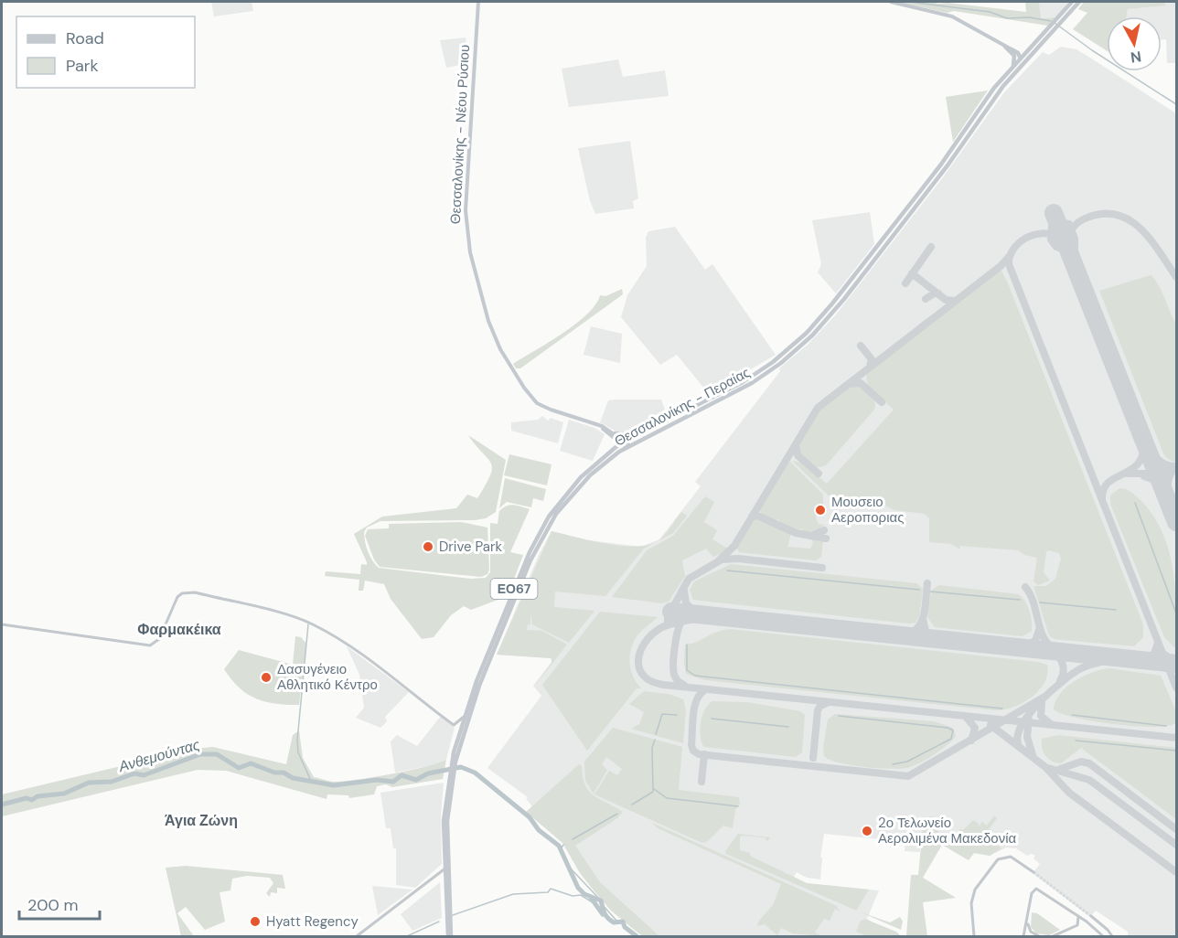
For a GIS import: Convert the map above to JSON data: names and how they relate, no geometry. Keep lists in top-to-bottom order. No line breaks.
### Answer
{"streets":{"main road":["Θεσσαλονίκης - Νέου Ρύσιου","Θεσσαλονίκης - Περαίας","ΕΟ67"]},"crossings":[["Θεσσαλονίκης - Νέου Ρύσιου","Θεσσαλονίκης - Περαίας"]],"districts":["Φαρμακέικα","Άγια Ζώνη"],"water":["Ανθεμούντας"],"places":["Μουσειο Αεροποριας","Drive Park","Δασυγένειο Αθλητικό Κέντρο","2ο Τελωνείο Αερολιμένα Μακεδονία","Hyatt Regency"],"legend":["Road","Park"],"scale_bar":"200 m","north":"bottom"}
